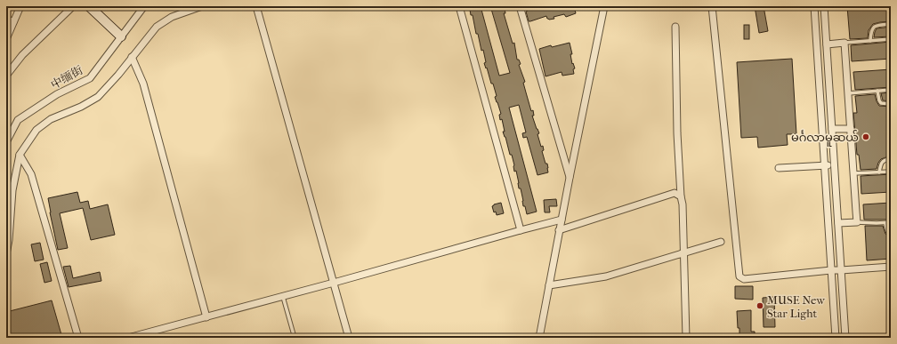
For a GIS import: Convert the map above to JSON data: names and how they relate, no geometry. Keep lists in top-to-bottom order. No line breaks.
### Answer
{"streets":{"street":["中缅街"]},"places":["မင်္ဂလာမူဆယ်","MUSE New Star Light"]}
